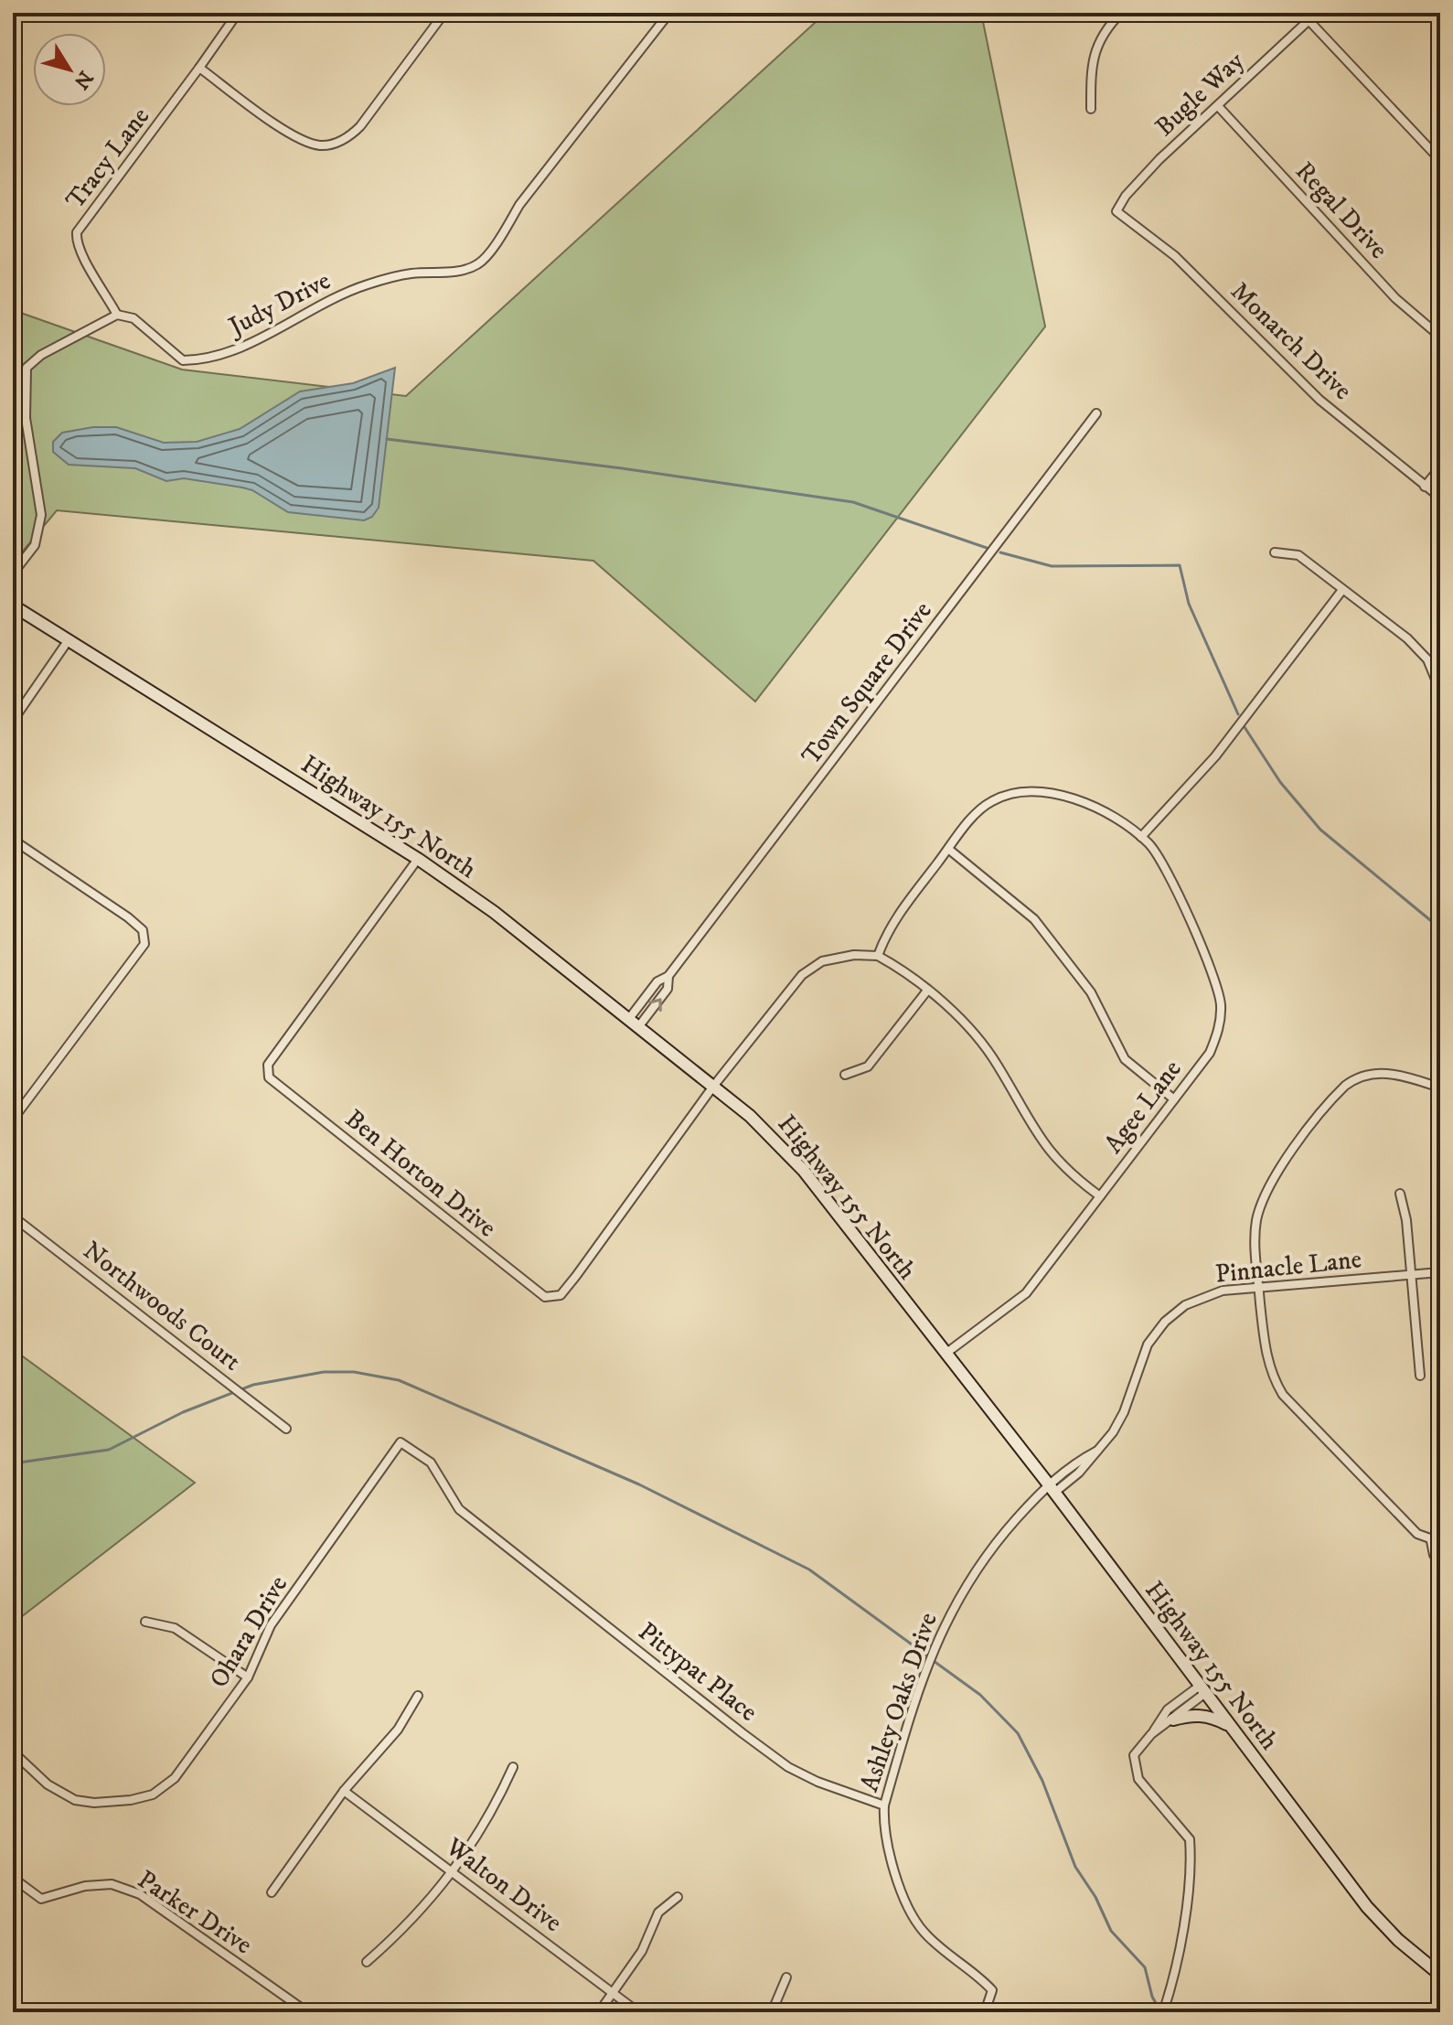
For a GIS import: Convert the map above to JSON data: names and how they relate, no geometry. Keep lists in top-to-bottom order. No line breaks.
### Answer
{"streets":{"main road":["Highway 155 North"],"street":["Bugle Way","Tracy Lane","Regal Drive","Judy Drive","Monarch Drive","Town Square Drive","Agee Lane","Ben Horton Drive","Pinnacle Lane","Northwoods Court","Ohara Drive","Pittypat Place","Ashley Oaks Drive","Walton Drive","Parker Drive"]},"crossings":[["Bugle Way","Regal Drive"],["Bugle Way","Monarch Drive"],["Tracy Lane","Judy Drive"],["Town Square Drive","Highway 155 North"],["Highway 155 North","Agee Lane"],["Highway 155 North","Ben Horton Drive"],["Highway 155 North","Pinnacle Lane"],["Highway 155 North","Ashley Oaks Drive"],["Pinnacle Lane","Ashley Oaks Drive"],["Ohara Drive","Pittypat Place"],["Pittypat Place","Ashley Oaks Drive"]],"north":"bottom right"}
